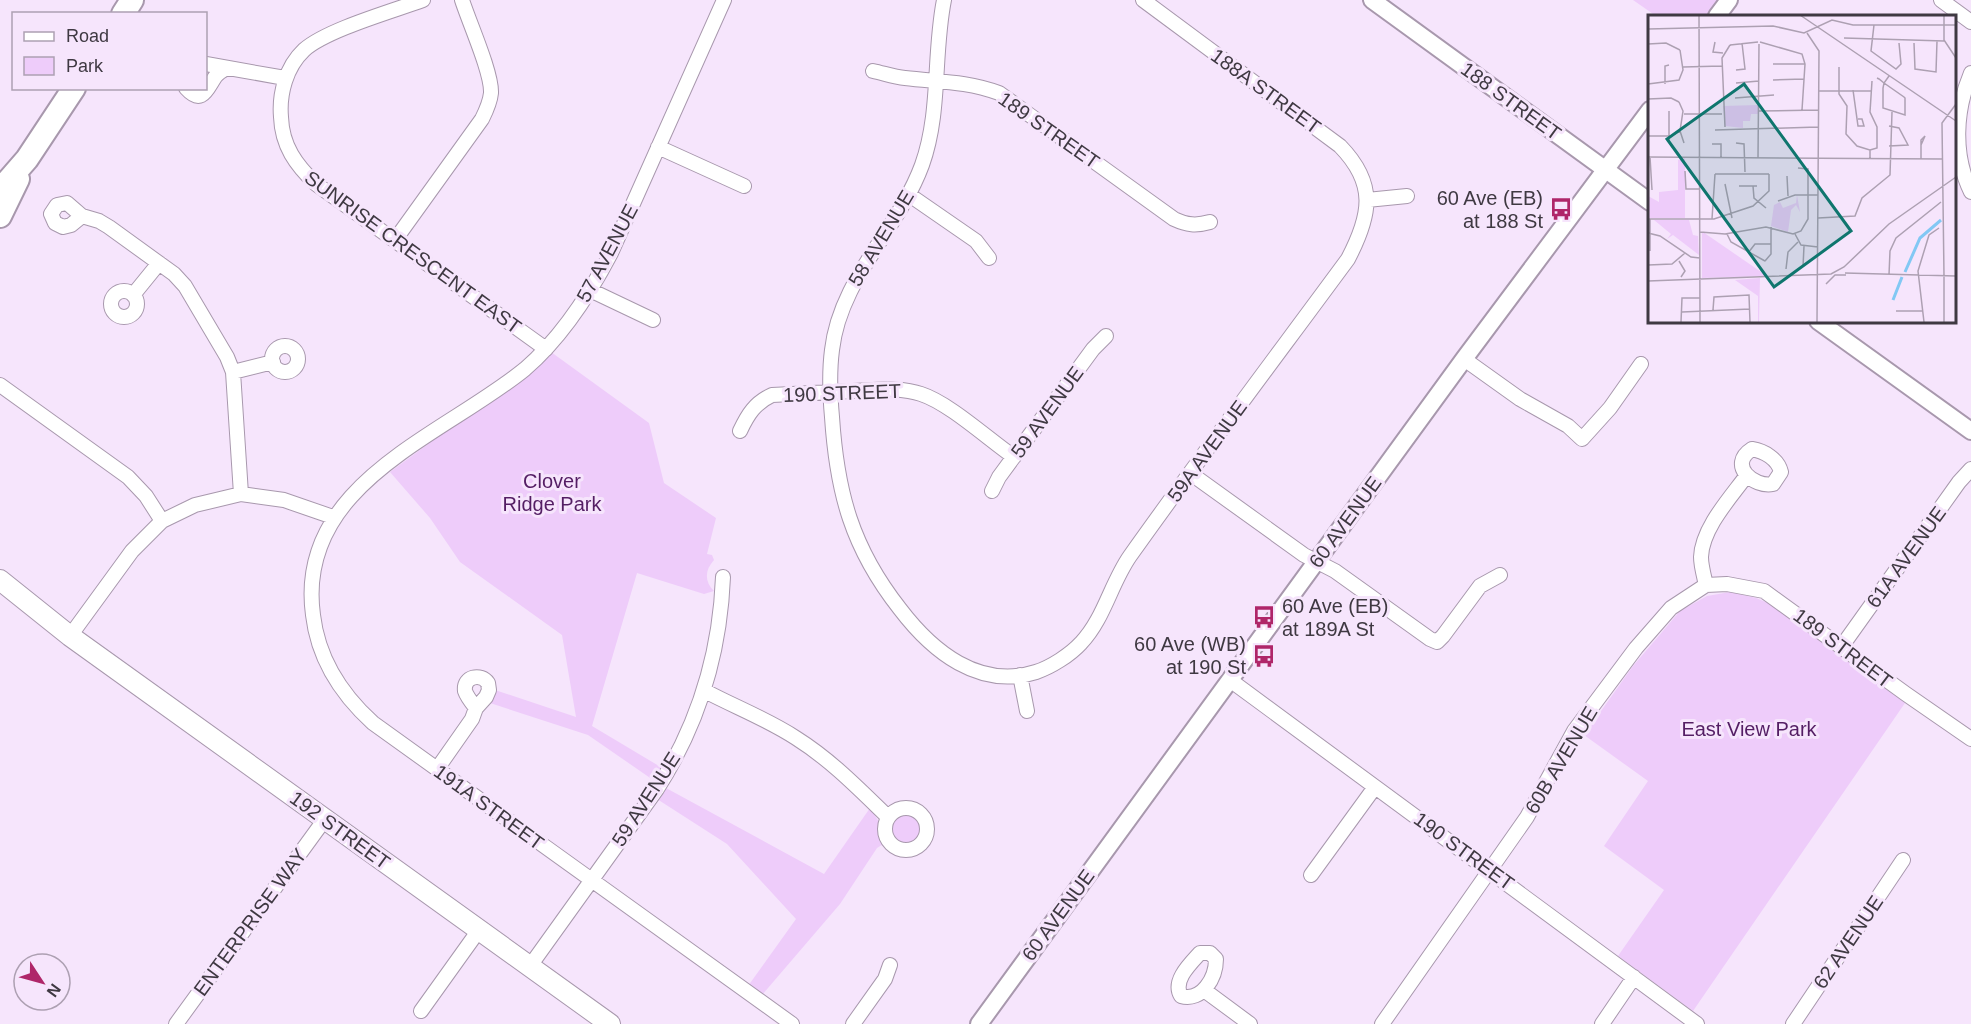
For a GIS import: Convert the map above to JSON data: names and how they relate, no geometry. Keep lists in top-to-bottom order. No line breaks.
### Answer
{"streets":{"main road":["192 STREET"],"street":["188A STREET","188 STREET","189 STREET","58 AVENUE","SUNRISE CRESCENT EAST","57 AVENUE","190 STREET","59 AVENUE","59A AVENUE","60 AVENUE","61A AVENUE","60B AVENUE","191A STREET","ENTERPRISE WAY","62 AVENUE"]},"crossings":[["188A STREET","59A AVENUE"],["188 STREET","60 AVENUE"],["189 STREET","58 AVENUE"],["189 STREET","61A AVENUE"],["189 STREET","60B AVENUE"],["58 AVENUE","190 STREET"],["58 AVENUE","59A AVENUE"],["SUNRISE CRESCENT EAST","57 AVENUE"],["57 AVENUE","191A STREET"],["190 STREET","59 AVENUE"],["190 STREET","60 AVENUE"],["190 STREET","60B AVENUE"],["59 AVENUE","191A STREET"],["59 AVENUE","192 STREET"],["192 STREET","ENTERPRISE WAY"]],"parks":["Clover Ridge Park","East View Park"],"places":{"bus stop":["60 Ave (EB) at 188 St","60 Ave (EB) at 189A St","60 Ave (WB) at 190 St"]},"legend":["Road","Park"],"north":"bottom right"}
